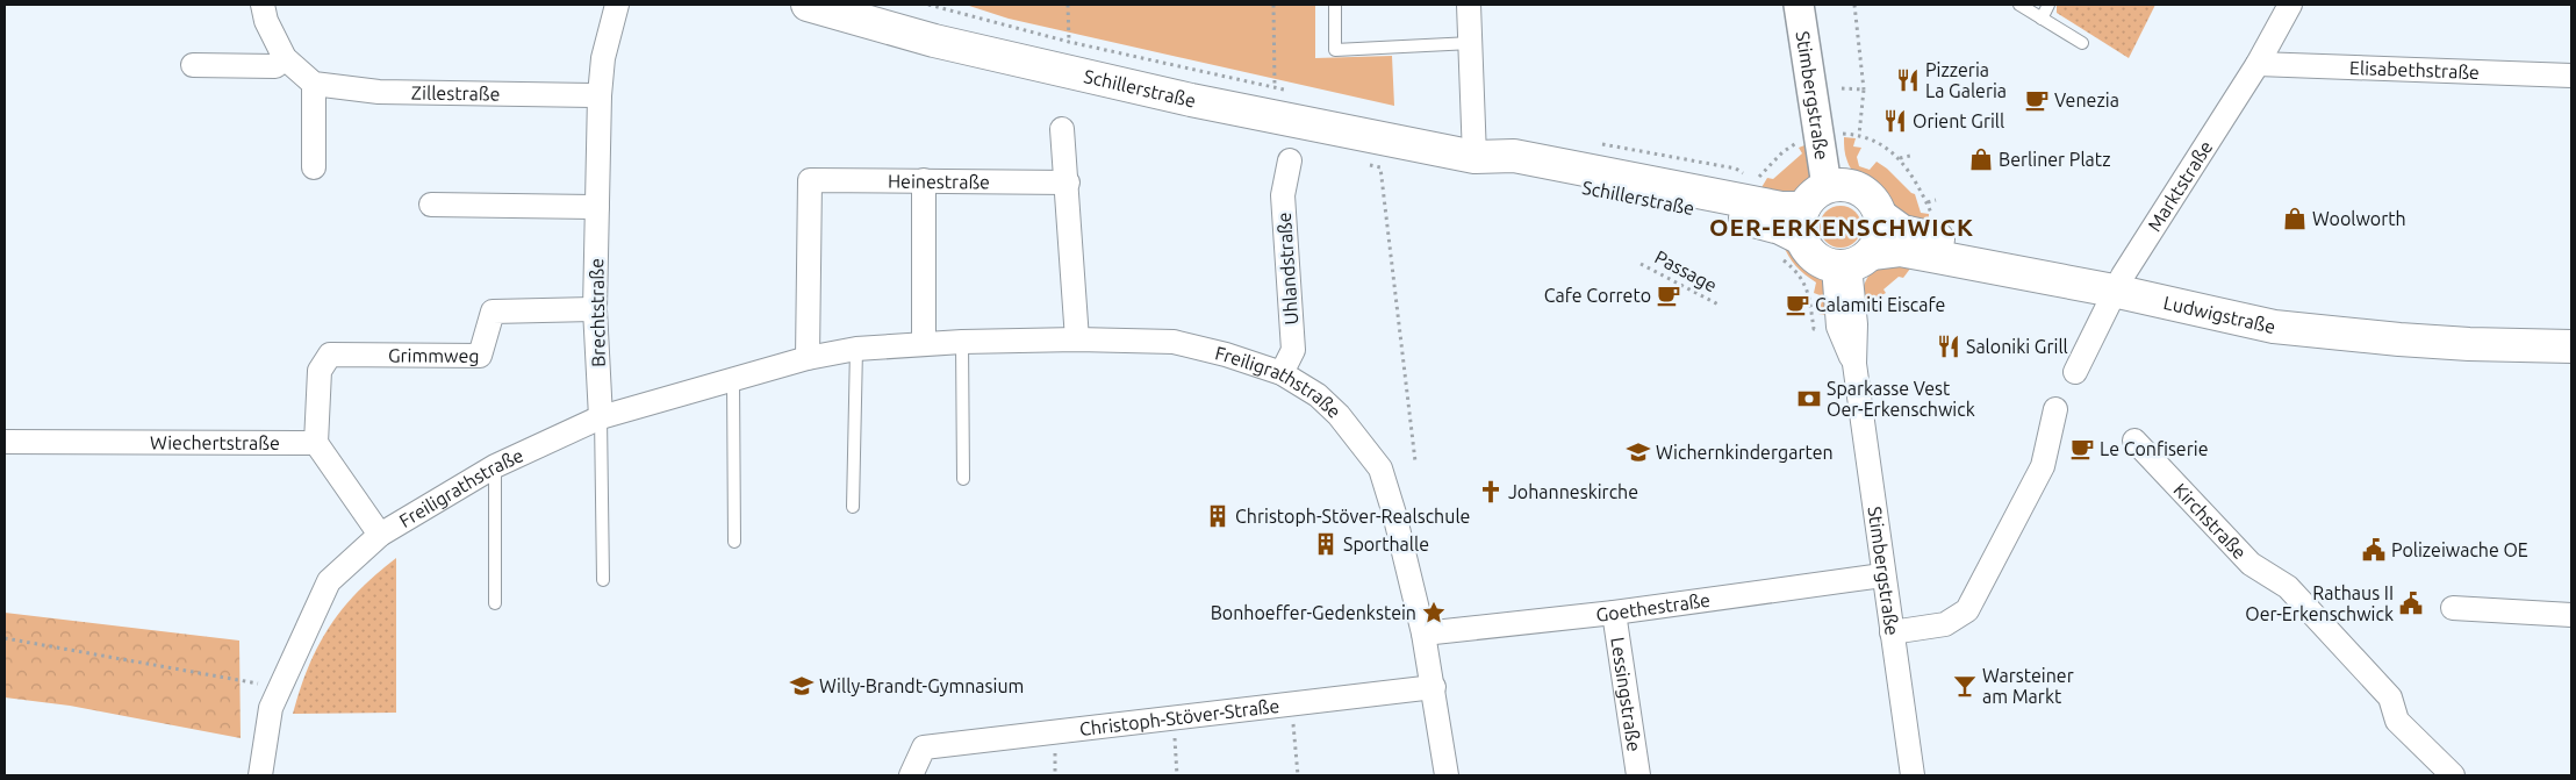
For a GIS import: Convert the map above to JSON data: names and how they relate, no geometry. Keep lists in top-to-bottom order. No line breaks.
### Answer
{"streets":{"main road":["Schillerstraße","Ludwigstraße"],"street":["Elisabethstraße","Zillestraße","Stimbergstraße","Heinestraße","Marktstraße","Uhlandstraße","Brechtstraße","Grimmweg","Freiligrathstraße","Wiechertstraße","Kirchstraße","Goethestraße","Lessingstraße","Christoph-Stöver-Straße"],"path":["Passage"]},"crossings":[["Elisabethstraße","Marktstraße"],["Schillerstraße","Stimbergstraße"],["Schillerstraße","Ludwigstraße"],["Zillestraße","Brechtstraße"],["Stimbergstraße","Ludwigstraße"],["Stimbergstraße","Goethestraße"],["Heinestraße","Freiligrathstraße"],["Marktstraße","Ludwigstraße"],["Uhlandstraße","Freiligrathstraße"],["Brechtstraße","Grimmweg"],["Brechtstraße","Freiligrathstraße"],["Grimmweg","Wiechertstraße"],["Freiligrathstraße","Goethestraße"],["Freiligrathstraße","Christoph-Stöver-Straße"],["Goethestraße","Lessingstraße"]],"districts":["OER-ERKENSCHWICK"],"places":{"restaurant":["Pizzeria La Galeria","Orient Grill","Saloniki Grill"],"cafe":["Venezia","Cafe Correto","Calamiti Eiscafe","Le Confiserie"],"shop":["Berliner Platz","Woolworth"],"bank":["Sparkasse Vest Oer-Erkenschwick"],"school or university":["Wichernkindergarten","Willy-Brandt-Gymnasium"],"church":["Johanneskirche"],"building":["Christoph-Stöver-Realschule","Sporthalle"],"public building":["Polizeiwache OE","Rathaus II Oer-Erkenschwick"],"place":["Bonhoeffer-Gedenkstein"],"bar":["Warsteiner am Markt"]}}
